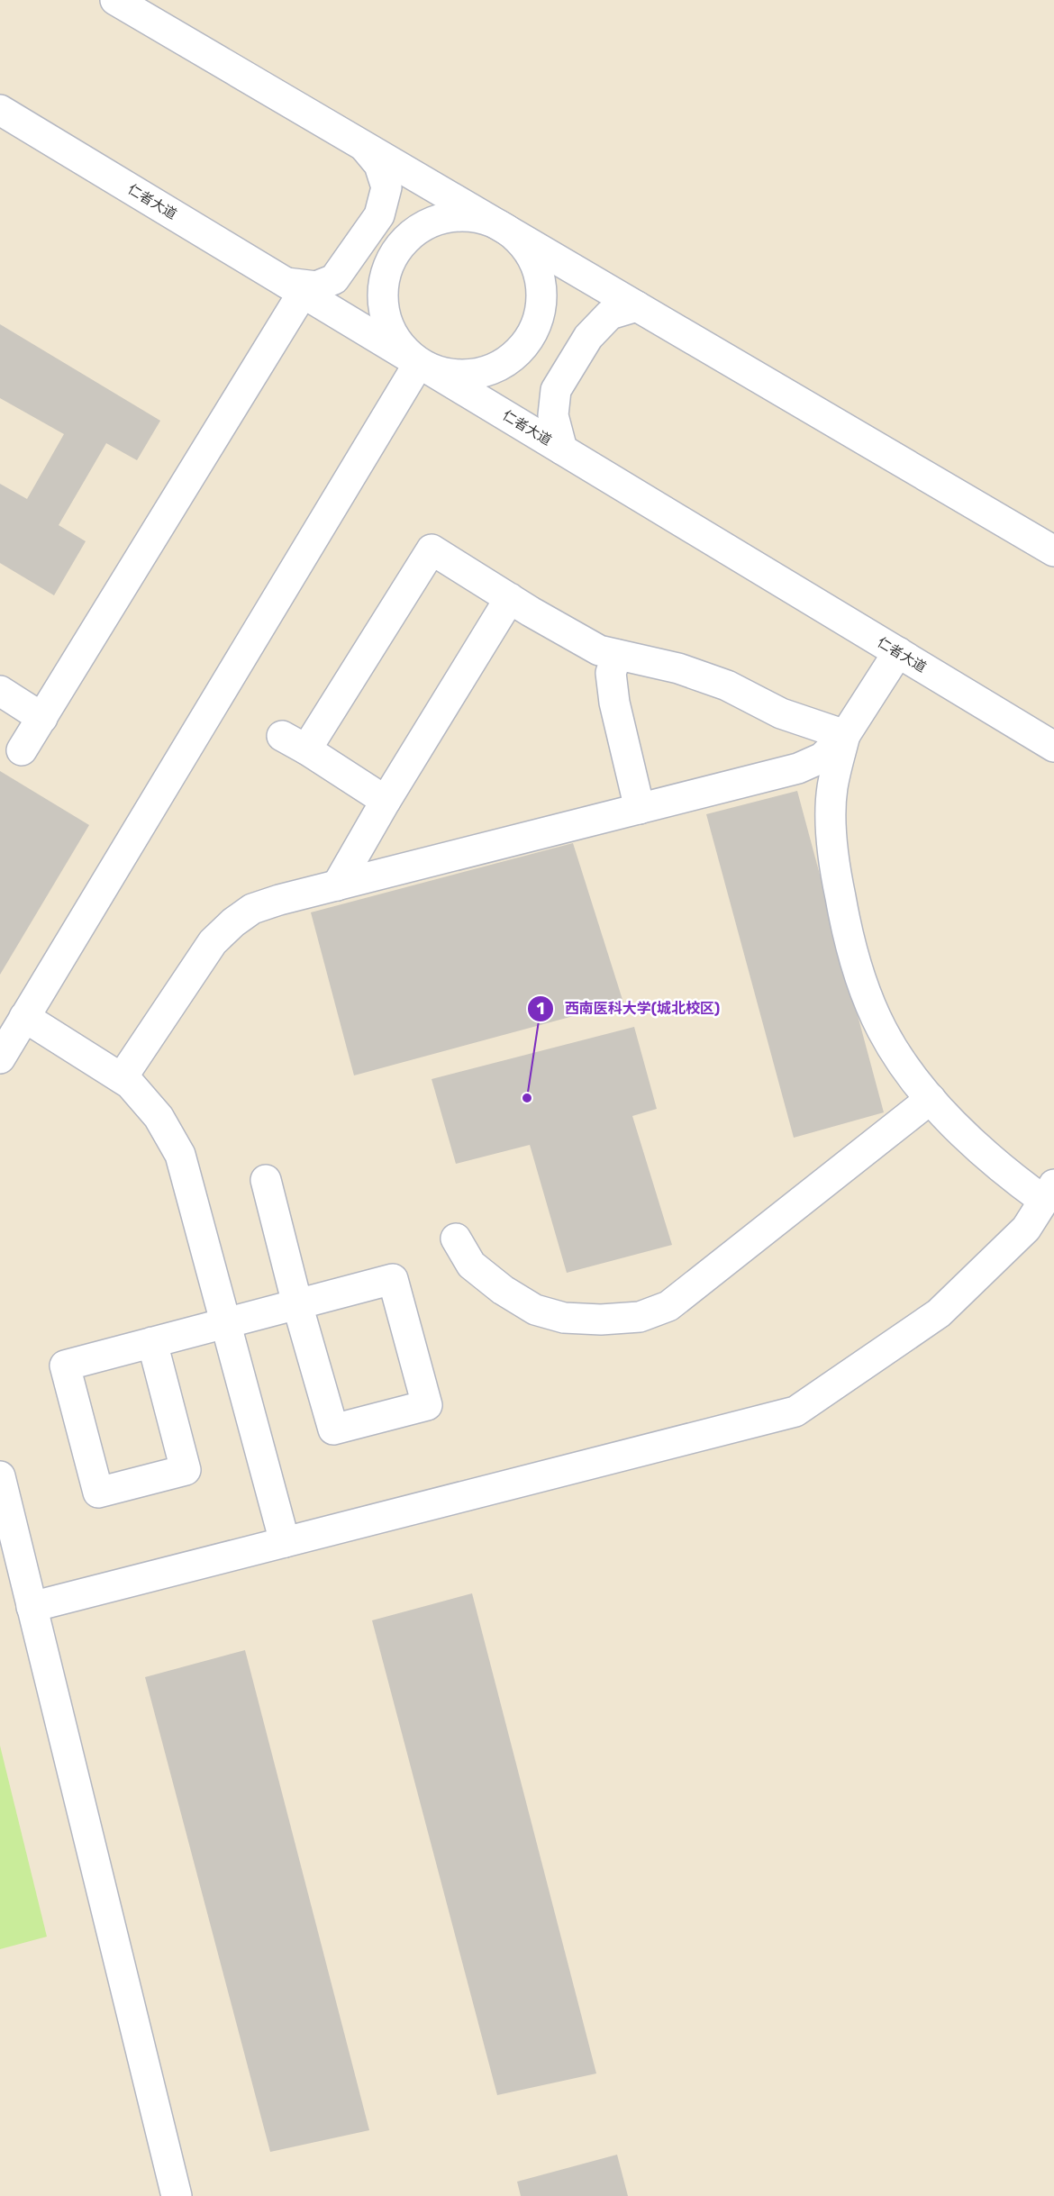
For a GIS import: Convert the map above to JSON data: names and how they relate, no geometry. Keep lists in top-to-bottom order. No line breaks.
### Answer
{"streets":{"street":["仁者大道"]},"places":["西南医科大学(城北校区)"]}
